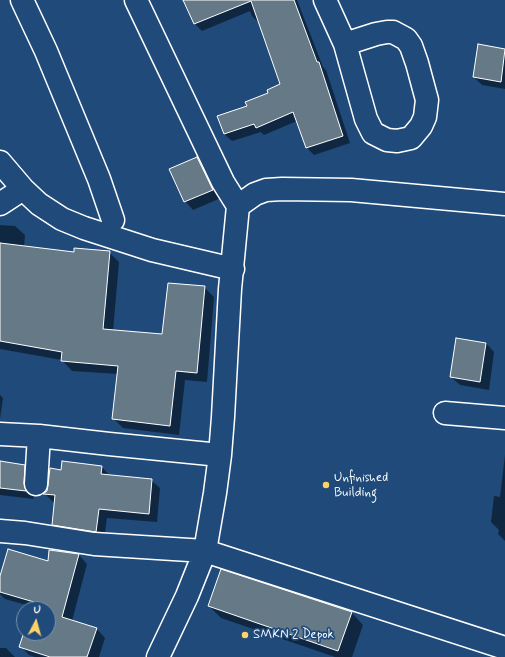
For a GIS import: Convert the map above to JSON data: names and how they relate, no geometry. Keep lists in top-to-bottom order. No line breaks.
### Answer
{"places":["Unfinished Building","SMKN 2 Depok"],"north":"top"}
